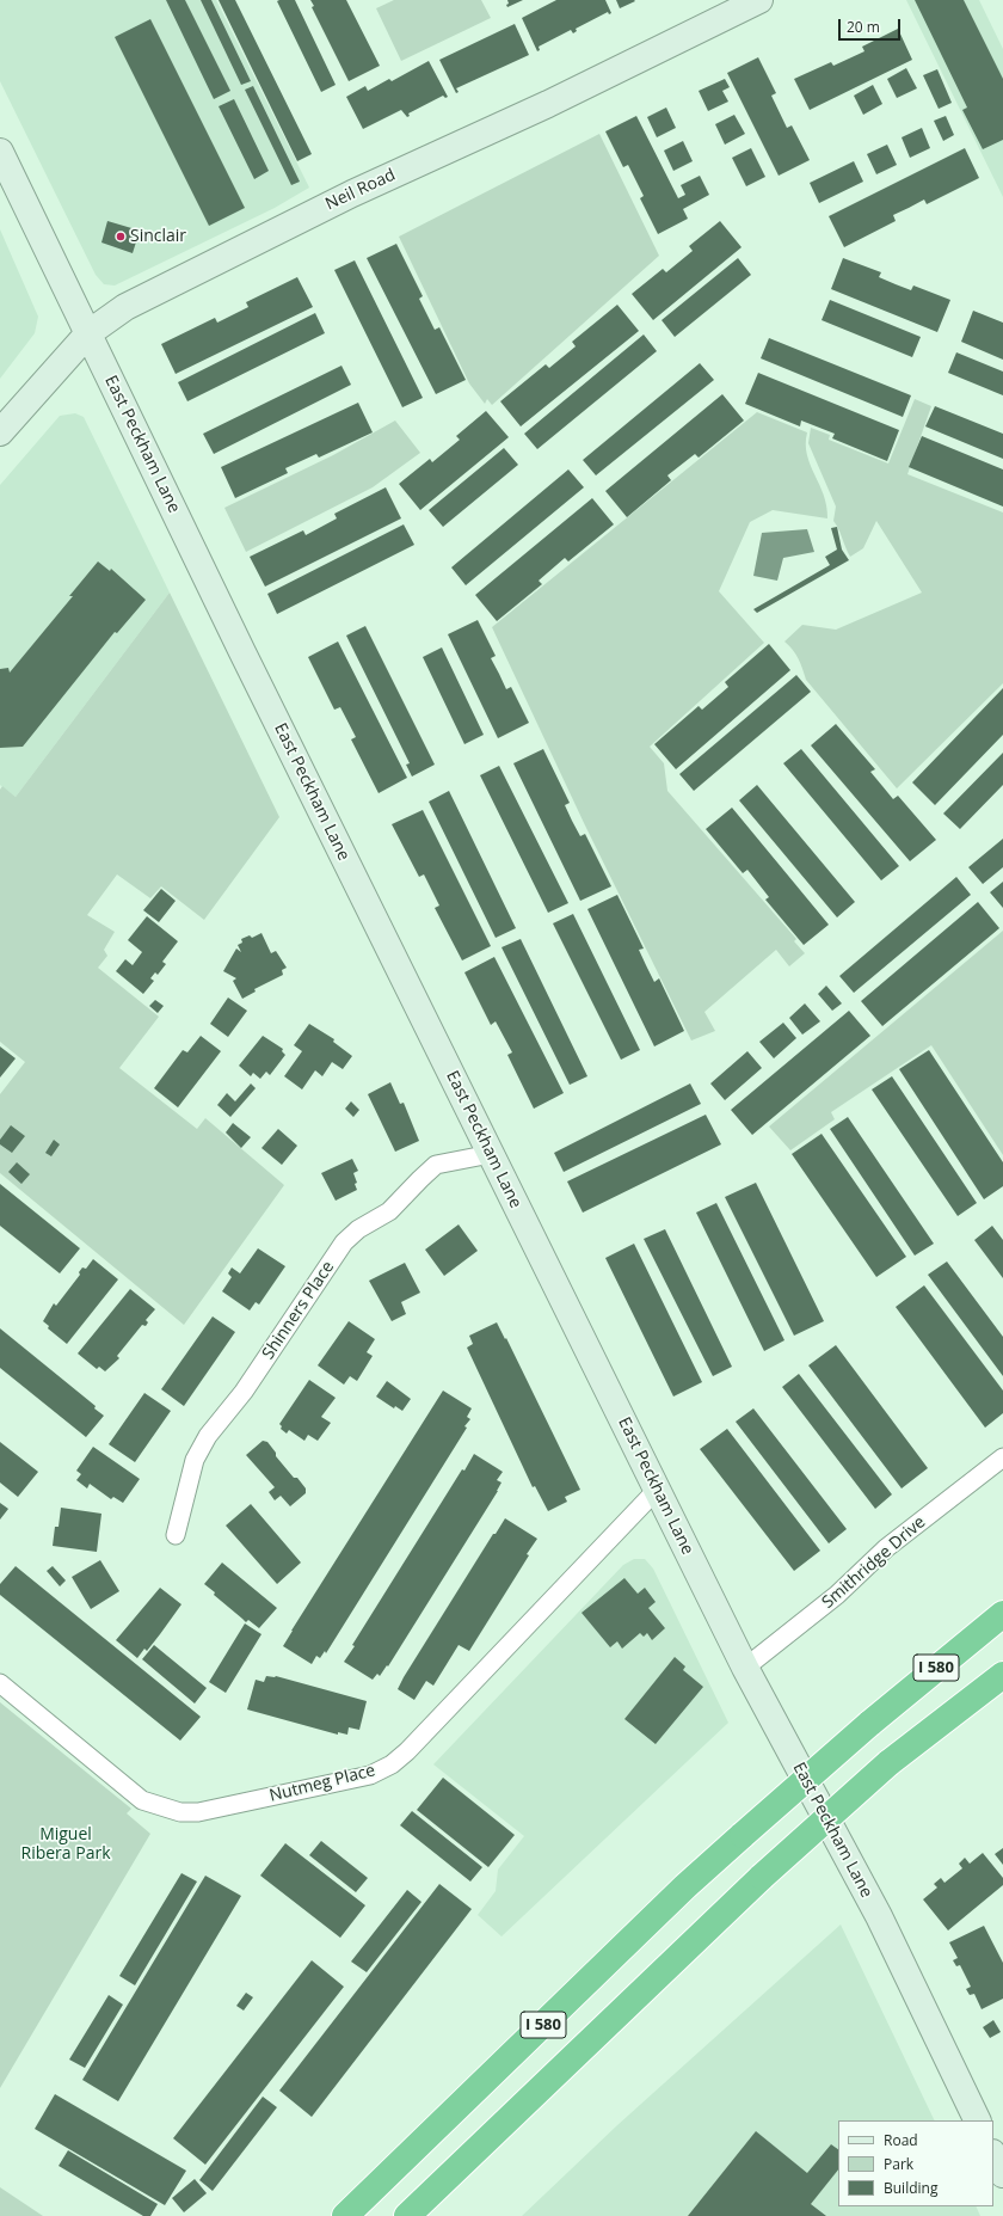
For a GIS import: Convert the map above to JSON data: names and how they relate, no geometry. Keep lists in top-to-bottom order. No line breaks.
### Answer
{"streets":{"highway":["I 580"],"street":["Neil Road","East Peckham Lane","Shinners Place","Smithridge Drive","Nutmeg Place"]},"crossings":[["Neil Road","East Peckham Lane"],["East Peckham Lane","Shinners Place"],["East Peckham Lane","Smithridge Drive"],["East Peckham Lane","Nutmeg Place"]],"parks":["Miguel Ribera Park"],"places":["Sinclair"],"legend":["Road","Park","Building"],"scale_bar":"20 m"}
